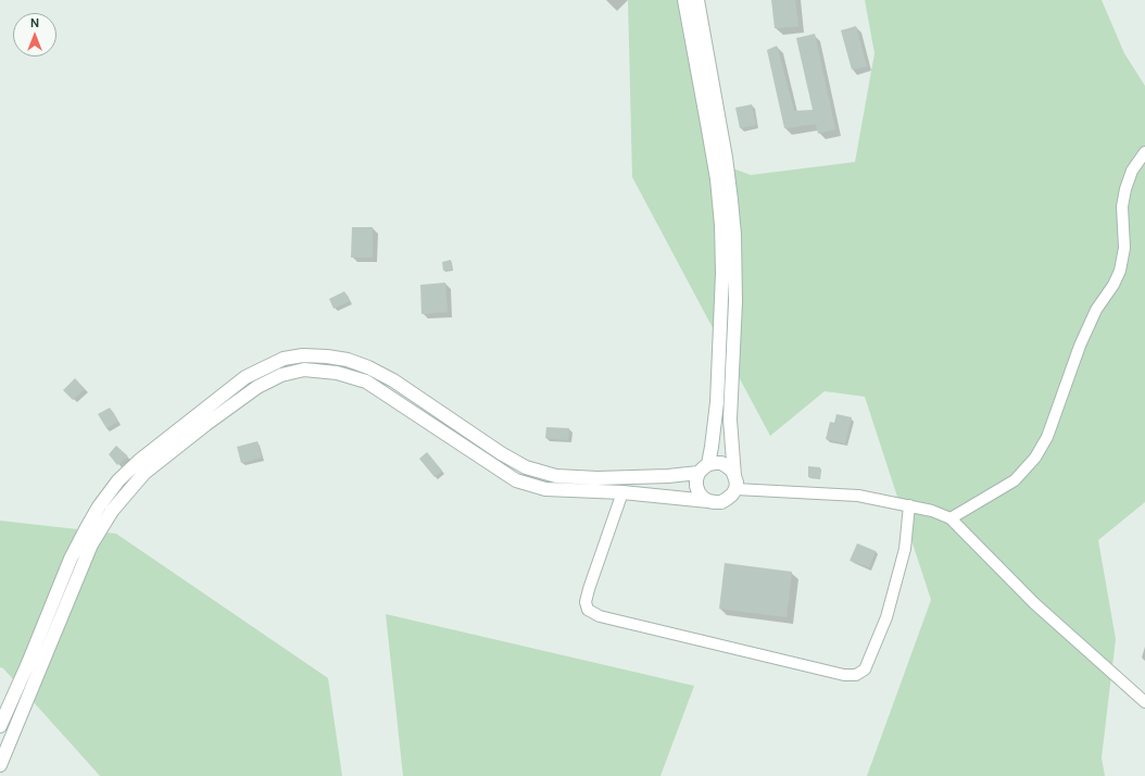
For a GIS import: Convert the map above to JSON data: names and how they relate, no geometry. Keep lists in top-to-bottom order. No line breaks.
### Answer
{"north":"top"}
